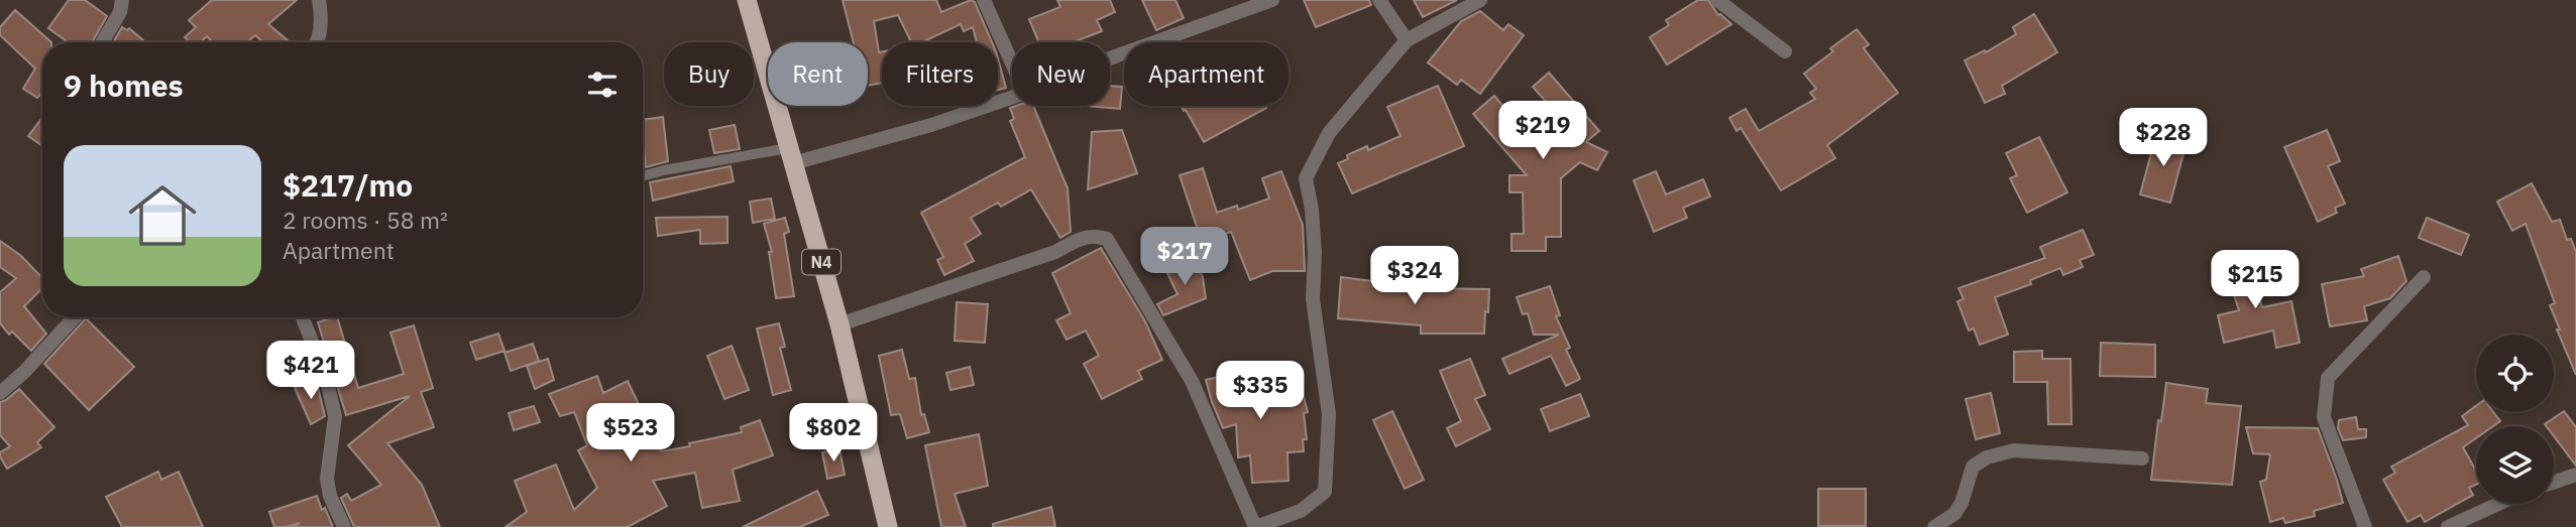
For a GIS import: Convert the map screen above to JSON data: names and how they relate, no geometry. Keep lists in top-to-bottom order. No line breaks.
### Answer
{"streets":{"highway":["N4"]},"page":{"chip":["Buy","Rent","Filters","New","Apartment"],"heading":"9 homes","price":["$219","$228","$217","$324","$215","$421","$335","$523","$802"],"list":[{"name":"$217/mo","note":"2 rooms · 58 m² · Apartment"}]}}
